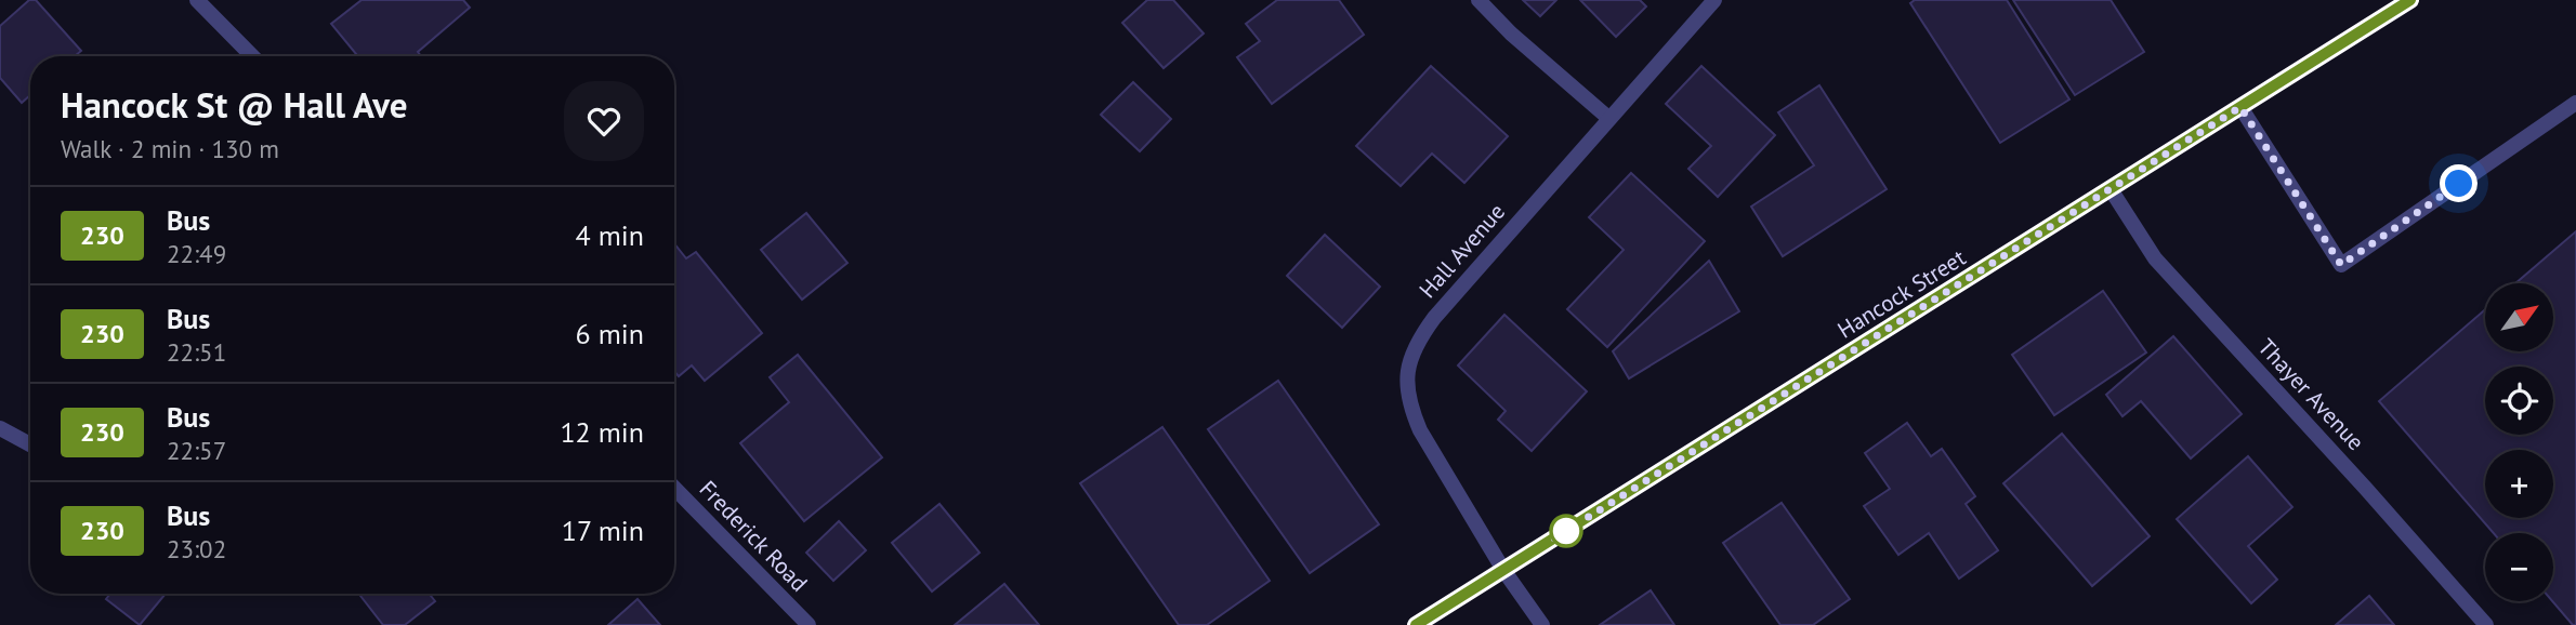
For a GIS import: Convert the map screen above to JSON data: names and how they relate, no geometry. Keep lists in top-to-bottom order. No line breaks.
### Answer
{"streets":{"main road":["Hancock Street"],"street":["Hall Avenue","Thayer Avenue","Frederick Road"]},"crossings":[["Hall Avenue","Hancock Street"],["Hancock Street","Thayer Avenue"]],"lines":["bus line 230"],"north":"top right","page":{"heading":["Hancock St @ Hall Ave","Walk · 2 min · 130 m"],"list":[{"mark":"230","name":"Bus","note":"22:49","value":"4 min"},{"mark":"230","name":"Bus","note":"22:51","value":"6 min"},{"mark":"230","name":"Bus","note":"22:57","value":"12 min"},{"mark":"230","name":"Bus","note":"23:02","value":"17 min"}],"map_buttons":["+","−"]}}
